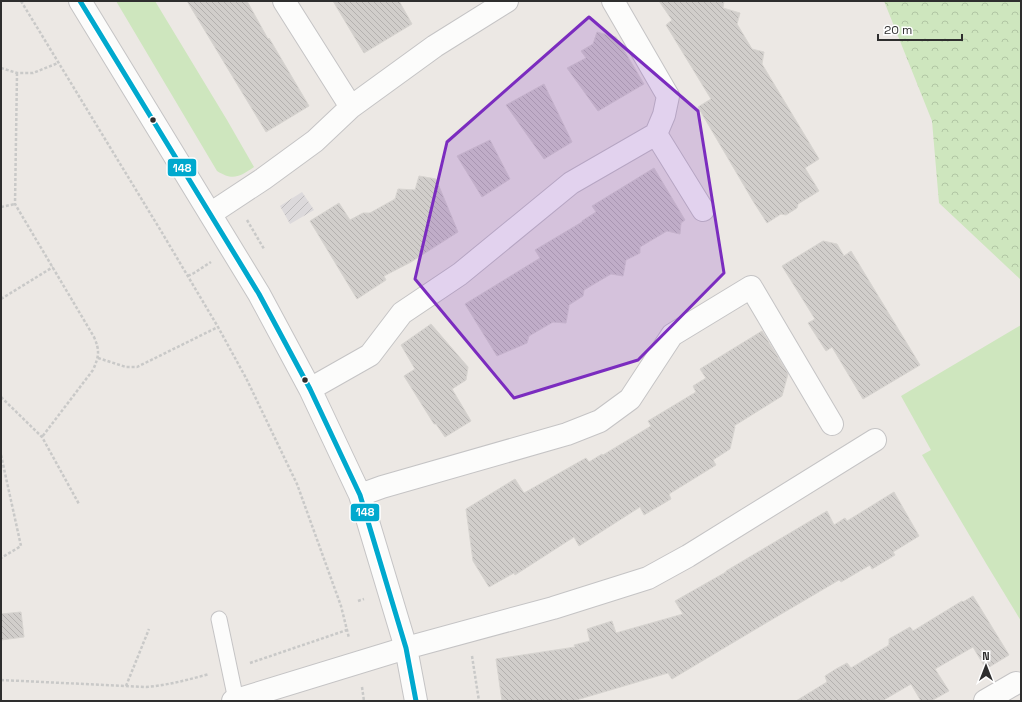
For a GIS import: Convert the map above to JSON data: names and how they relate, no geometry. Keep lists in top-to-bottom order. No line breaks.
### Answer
{"lines":["transit line 148"],"scale_bar":"20 m","north":"top"}
